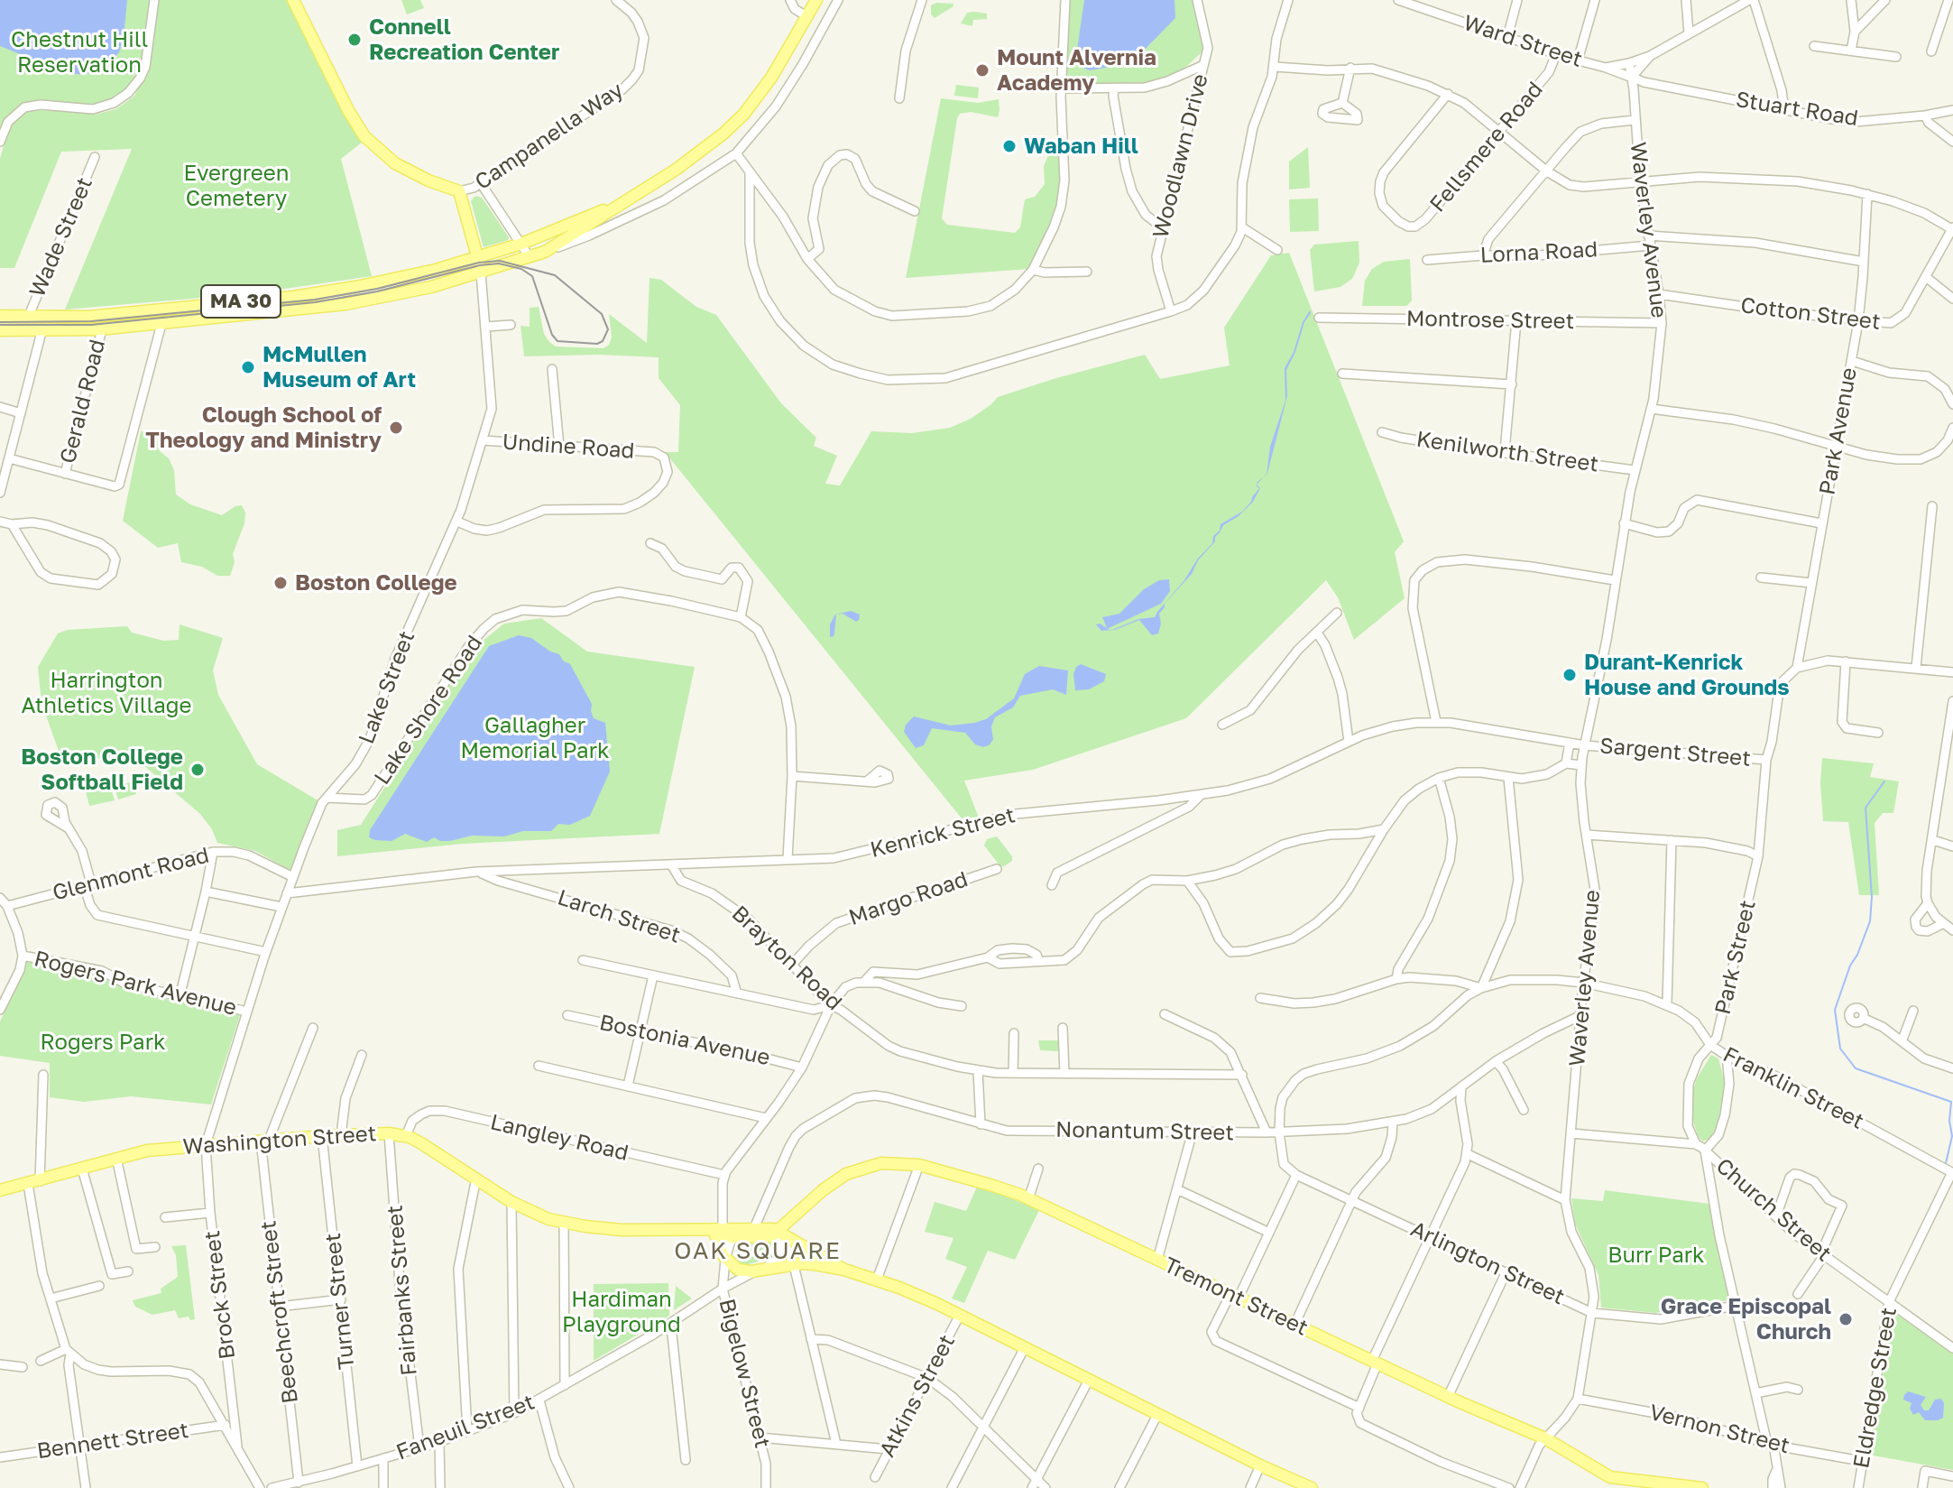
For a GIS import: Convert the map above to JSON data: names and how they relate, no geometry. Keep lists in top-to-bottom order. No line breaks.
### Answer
{"streets":{"main road":["MA 30","Lake Street","Washington Street","Tremont Street","Faneuil Street"],"street":["Ward Street","Stuart Road","Campanella Way","Fellsmere Road","Woodlawn Drive","Waverley Avenue","Wade Street","Lorna Road","Cotton Street","Montrose Street","Gerald Road","Park Avenue","Undine Road","Kenilworth Street","Lake Shore Road","Sargent Street","Kenrick Street","Glenmont Road","Margo Road","Larch Street","Park Street","Brayton Road","Rogers Park Avenue","Bostonia Avenue","Franklin Street","Nonantum Street","Langley Road","Church Street","Arlington Street","Fairbanks Street","Brock Street","Turner Street","Beechcroft Street","Bigelow Street","Eldredge Street","Atkins Street","Vernon Street","Bennett Street"]},"crossings":[["Ward Street","Stuart Road"],["Ward Street","Fellsmere Road"],["Ward Street","Waverley Avenue"],["Stuart Road","Waverley Avenue"],["Campanella Way","Lake Street"],["Waverley Avenue","Lorna Road"],["Waverley Avenue","Cotton Street"],["Waverley Avenue","Montrose Street"],["Waverley Avenue","Kenilworth Street"],["Waverley Avenue","Sargent Street"],["Waverley Avenue","Kenrick Street"],["Waverley Avenue","Franklin Street"],["Waverley Avenue","Nonantum Street"],["Waverley Avenue","Church Street"],["Waverley Avenue","Arlington Street"],["Waverley Avenue","Tremont Street"],["Waverley Avenue","Vernon Street"],["Wade Street","MA 30"],["MA 30","Gerald Road"],["MA 30","Lake Street"],["Cotton Street","Park Avenue"],["Park Avenue","Sargent Street"],["Undine Road","Lake Street"],["Lake Street","Lake Shore Road"],["Lake Street","Kenrick Street"],["Lake Street","Glenmont Road"],["Lake Street","Rogers Park Avenue"],["Lake Street","Washington Street"],["Lake Street","Brock Street"],["Sargent Street","Kenrick Street"],["Sargent Street","Park Street"],["Kenrick Street","Larch Street"],["Kenrick Street","Brayton Road"],["Margo Road","Brayton Road"],["Park Street","Franklin Street"],["Park Street","Church Street"],["Franklin Street","Eldredge Street"],["Nonantum Street","Washington Street"],["Langley Road","Washington Street"],["Washington Street","Fairbanks Street"],["Washington Street","Brock Street"],["Washington Street","Tremont Street"],["Washington Street","Turner Street"],["Washington Street","Beechcroft Street"],["Washington Street","Faneuil Street"],["Church Street","Eldredge Street"],["Fairbanks Street","Faneuil Street"],["Turner Street","Faneuil Street"],["Beechcroft Street","Faneuil Street"],["Bigelow Street","Faneuil Street"],["Eldredge Street","Vernon Street"]],"districts":["OAK SQUARE"],"parks":["Chestnut Hill Reservation","Evergreen Cemetery","Harrington Athletics Village","Gallagher Memorial Park","Rogers Park","Burr Park","Hardiman Playground"],"places":["Connell Recreation Center","Mount Alvernia Academy","Waban Hill","McMullen Museum of Art","Clough School of Theology and Ministry","Boston College","Durant-Kenrick House and Grounds","Boston College Softball Field","Grace Episcopal Church"]}
